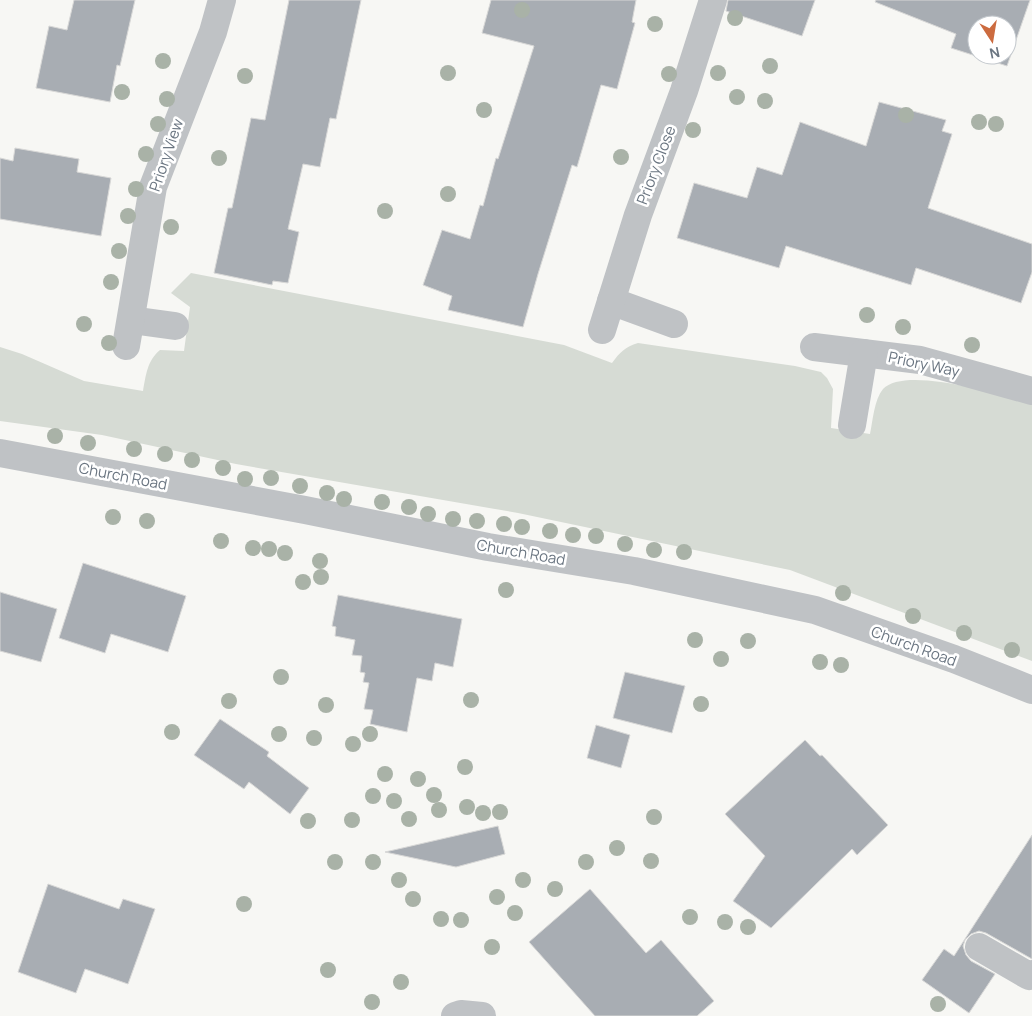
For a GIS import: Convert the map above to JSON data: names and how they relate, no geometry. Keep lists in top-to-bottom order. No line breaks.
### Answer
{"streets":{"street":["Priory View","Priory Close","Priory Way","Church Road"]},"north":"bottom"}
